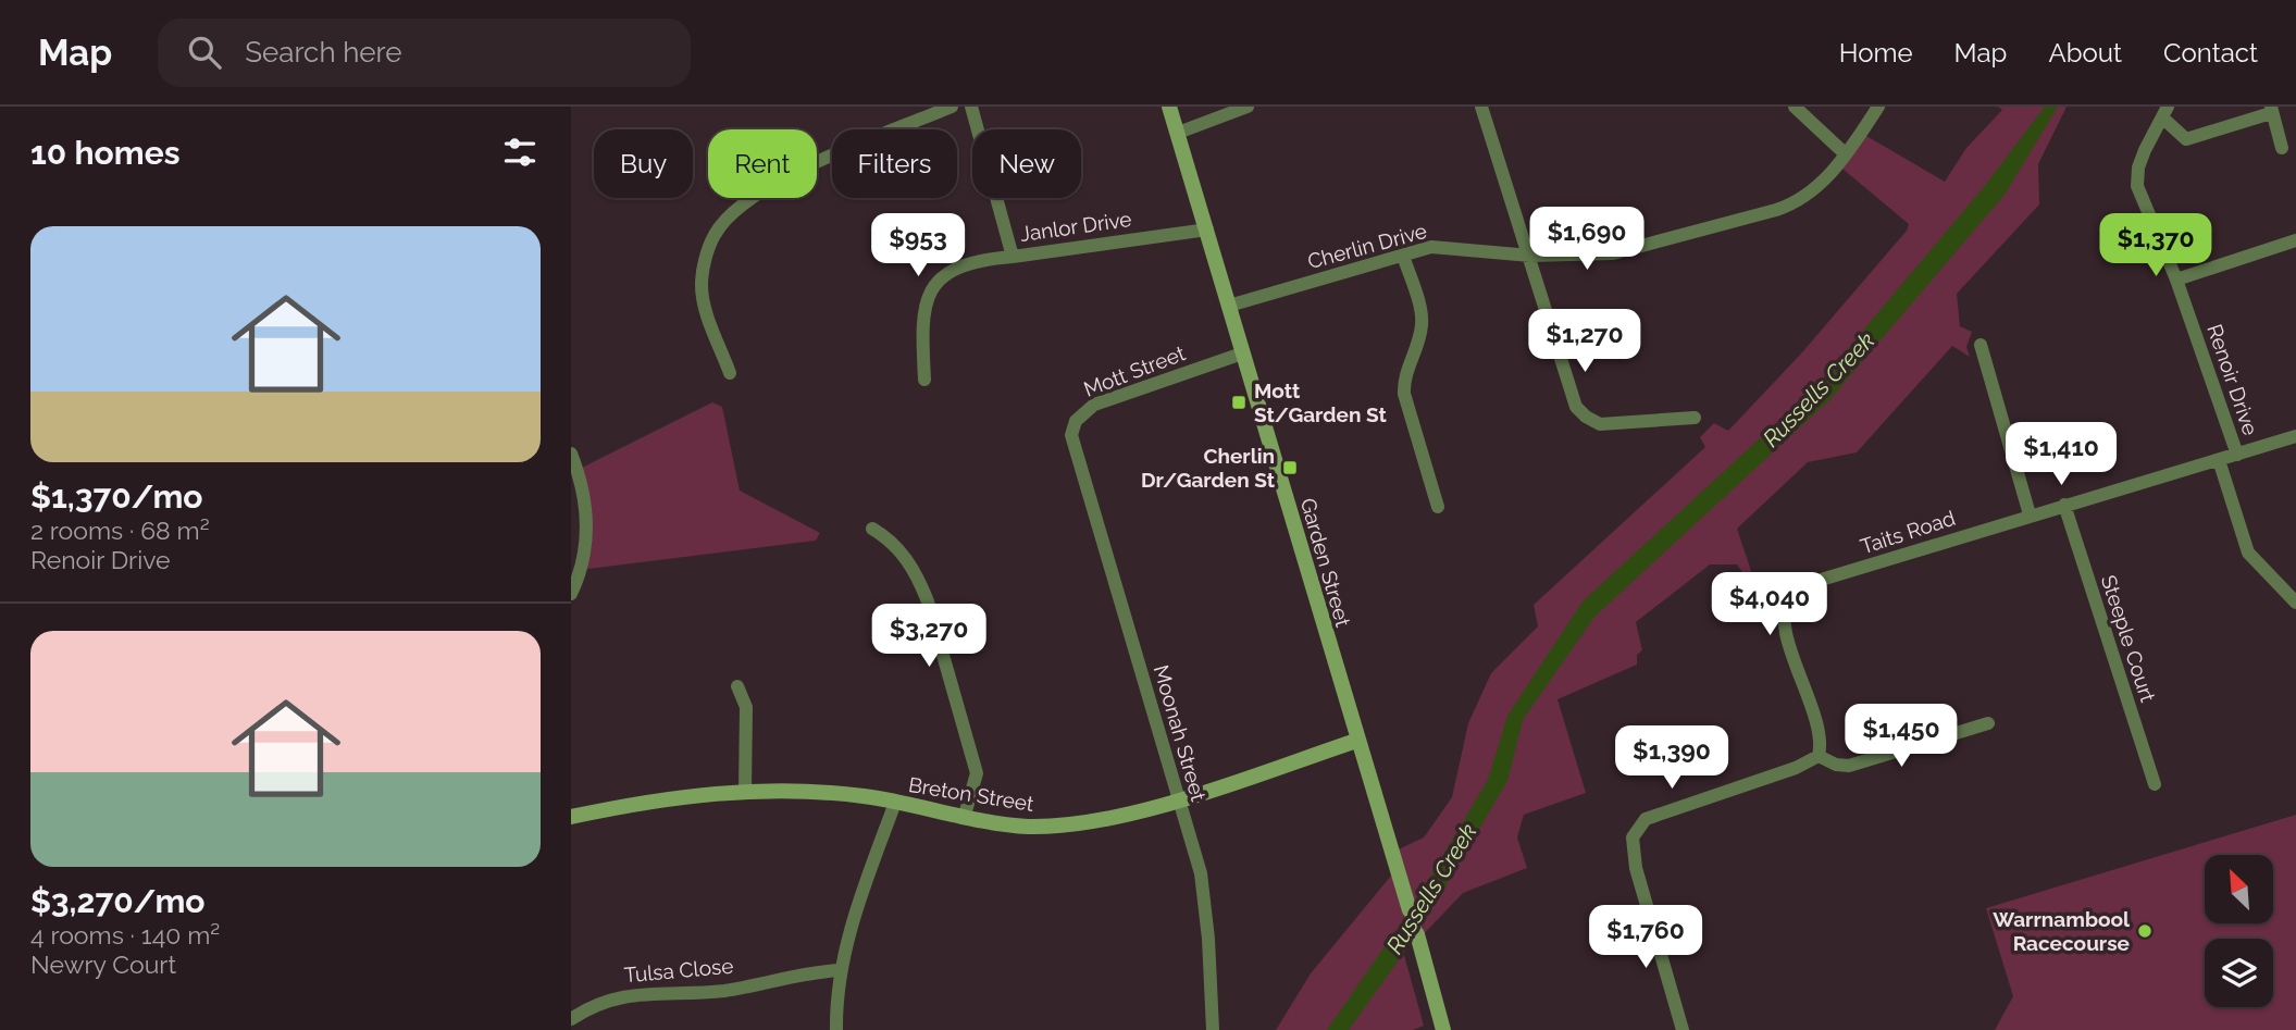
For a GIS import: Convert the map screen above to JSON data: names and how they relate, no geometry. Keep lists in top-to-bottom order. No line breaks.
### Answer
{"streets":{"street":["Janlor Drive","Cherlin Drive","Mott Street","Renoir Drive","Taits Road","Garden Street","Steeple Court","Moonah Street","Breton Street","Tulsa Close"]},"crossings":[["Janlor Drive","Garden Street"],["Cherlin Drive","Garden Street"],["Mott Street","Garden Street"],["Mott Street","Moonah Street"],["Renoir Drive","Taits Road"],["Taits Road","Steeple Court"],["Garden Street","Breton Street"],["Moonah Street","Breton Street"]],"water":["Russells Creek"],"places":{"transit":["Mott St/Garden St","Cherlin Dr/Garden St"],"other":["Warrnambool Racecourse"]},"north":"top left","page":{"header":"Map","search":"Search here","nav":["Home","Map","About","Contact"],"heading":"10 homes","chip":["Buy","Rent","Filters","New"],"list":[{"name":"$1,370/mo","note":"2 rooms · 68 m² · Renoir Drive"},{"name":"$3,270/mo","note":"4 rooms · 140 m² · Newry Court"}],"price":["$1,690","$953","$1,370","$1,270","$1,410","$4,040","$3,270","$1,450","$1,390","$1,760"]}}
